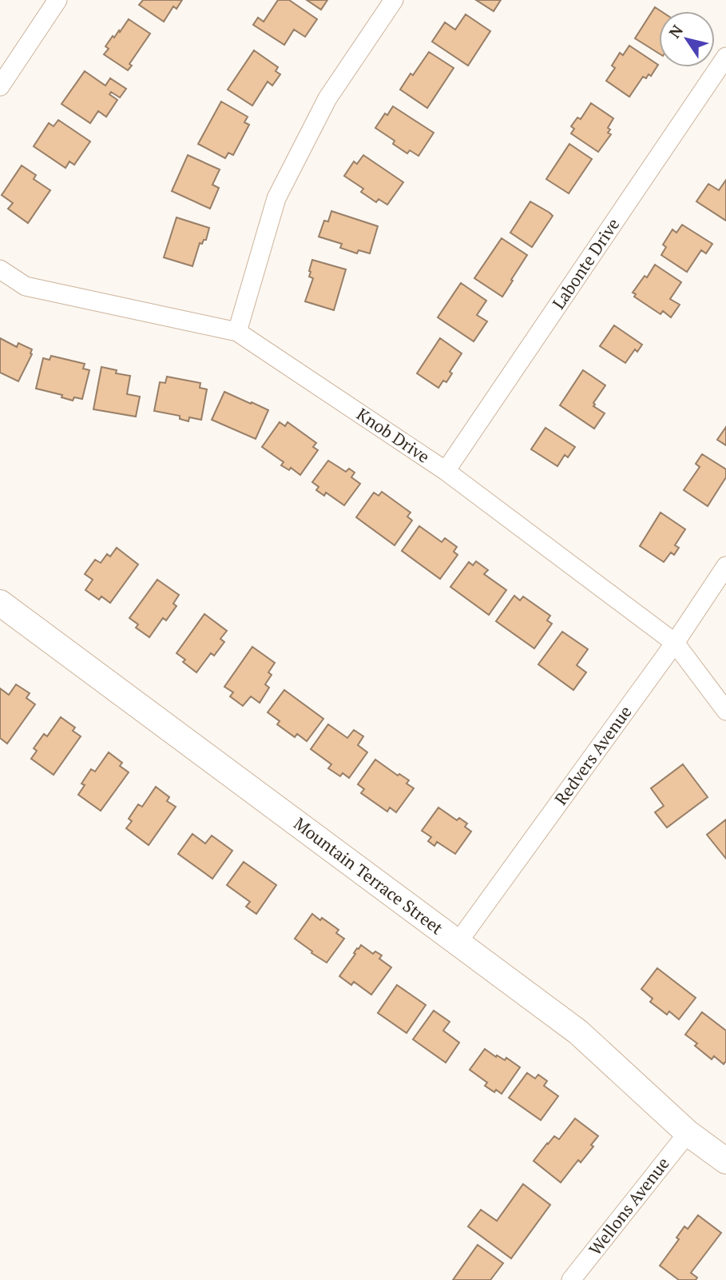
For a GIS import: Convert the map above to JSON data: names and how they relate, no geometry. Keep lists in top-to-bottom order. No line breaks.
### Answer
{"streets":{"street":["Labonte Drive","Knob Drive","Redvers Avenue","Mountain Terrace Street","Wellons Avenue"]},"crossings":[["Labonte Drive","Knob Drive"],["Knob Drive","Redvers Avenue"],["Redvers Avenue","Mountain Terrace Street"],["Mountain Terrace Street","Wellons Avenue"]],"north":"top left"}
